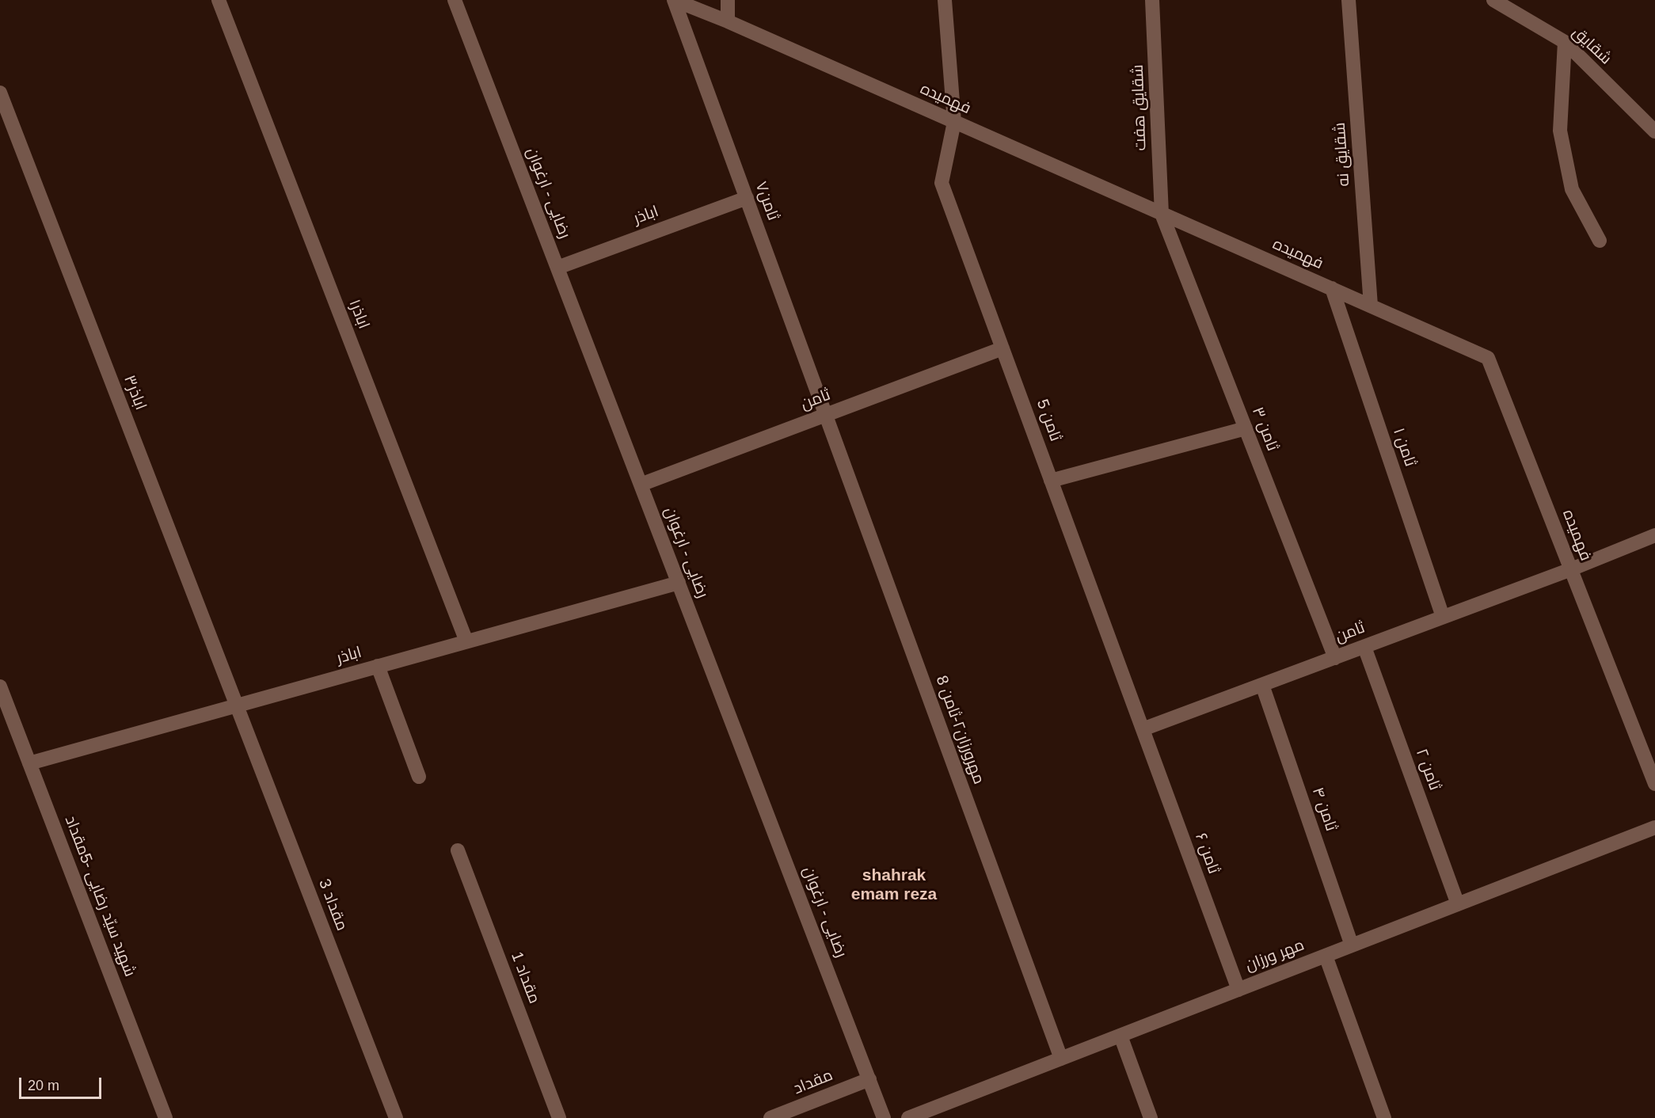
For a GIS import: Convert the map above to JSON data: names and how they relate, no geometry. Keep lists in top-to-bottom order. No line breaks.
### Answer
{"streets":{"street":["شقایق","فهمیده","شقایق هفت","شقایق نه","رضایی - ارغوان","ثامن۷","اباذر","اباذر۱","اباذر۳","ثامن","ثامن 5","ثامن ۳","ثامن ۱","مهرورزان۲-ثامن 8","ثامن ۲","ثامن ۴","ثامن ۶","شهید سیّد‌ رضایی -5مقداد","مقداد 3","مهر ورزان","مقداد 1","مقداد"]},"crossings":[["فهمیده","شقایق هفت"],["فهمیده","شقایق نه"],["فهمیده","ثامن۷"],["فهمیده","ثامن"],["فهمیده","ثامن 5"],["فهمیده","ثامن ۳"],["فهمیده","ثامن ۱"],["شقایق هفت","ثامن ۳"],["رضایی - ارغوان","اباذر"],["رضایی - ارغوان","ثامن"],["رضایی - ارغوان","مقداد"],["ثامن۷","اباذر"],["ثامن۷","ثامن"],["ثامن۷","مهرورزان۲-ثامن 8"],["اباذر","اباذر۱"],["اباذر","اباذر۳"],["اباذر","شهید سیّد‌ رضایی -5مقداد"],["اباذر","مقداد 3"],["اباذر۳","مقداد 3"],["ثامن","ثامن 5"],["ثامن","ثامن ۳"],["ثامن","ثامن ۱"],["ثامن","مهرورزان۲-ثامن 8"],["ثامن","ثامن ۲"],["ثامن","ثامن ۴"],["ثامن","ثامن ۶"],["ثامن 5","ثامن ۶"],["مهرورزان۲-ثامن 8","مهر ورزان"],["ثامن ۲","مهر ورزان"],["ثامن ۴","مهر ورزان"],["ثامن ۶","مهر ورزان"]],"districts":["shahrak emam reza"],"scale_bar":"20 m"}
